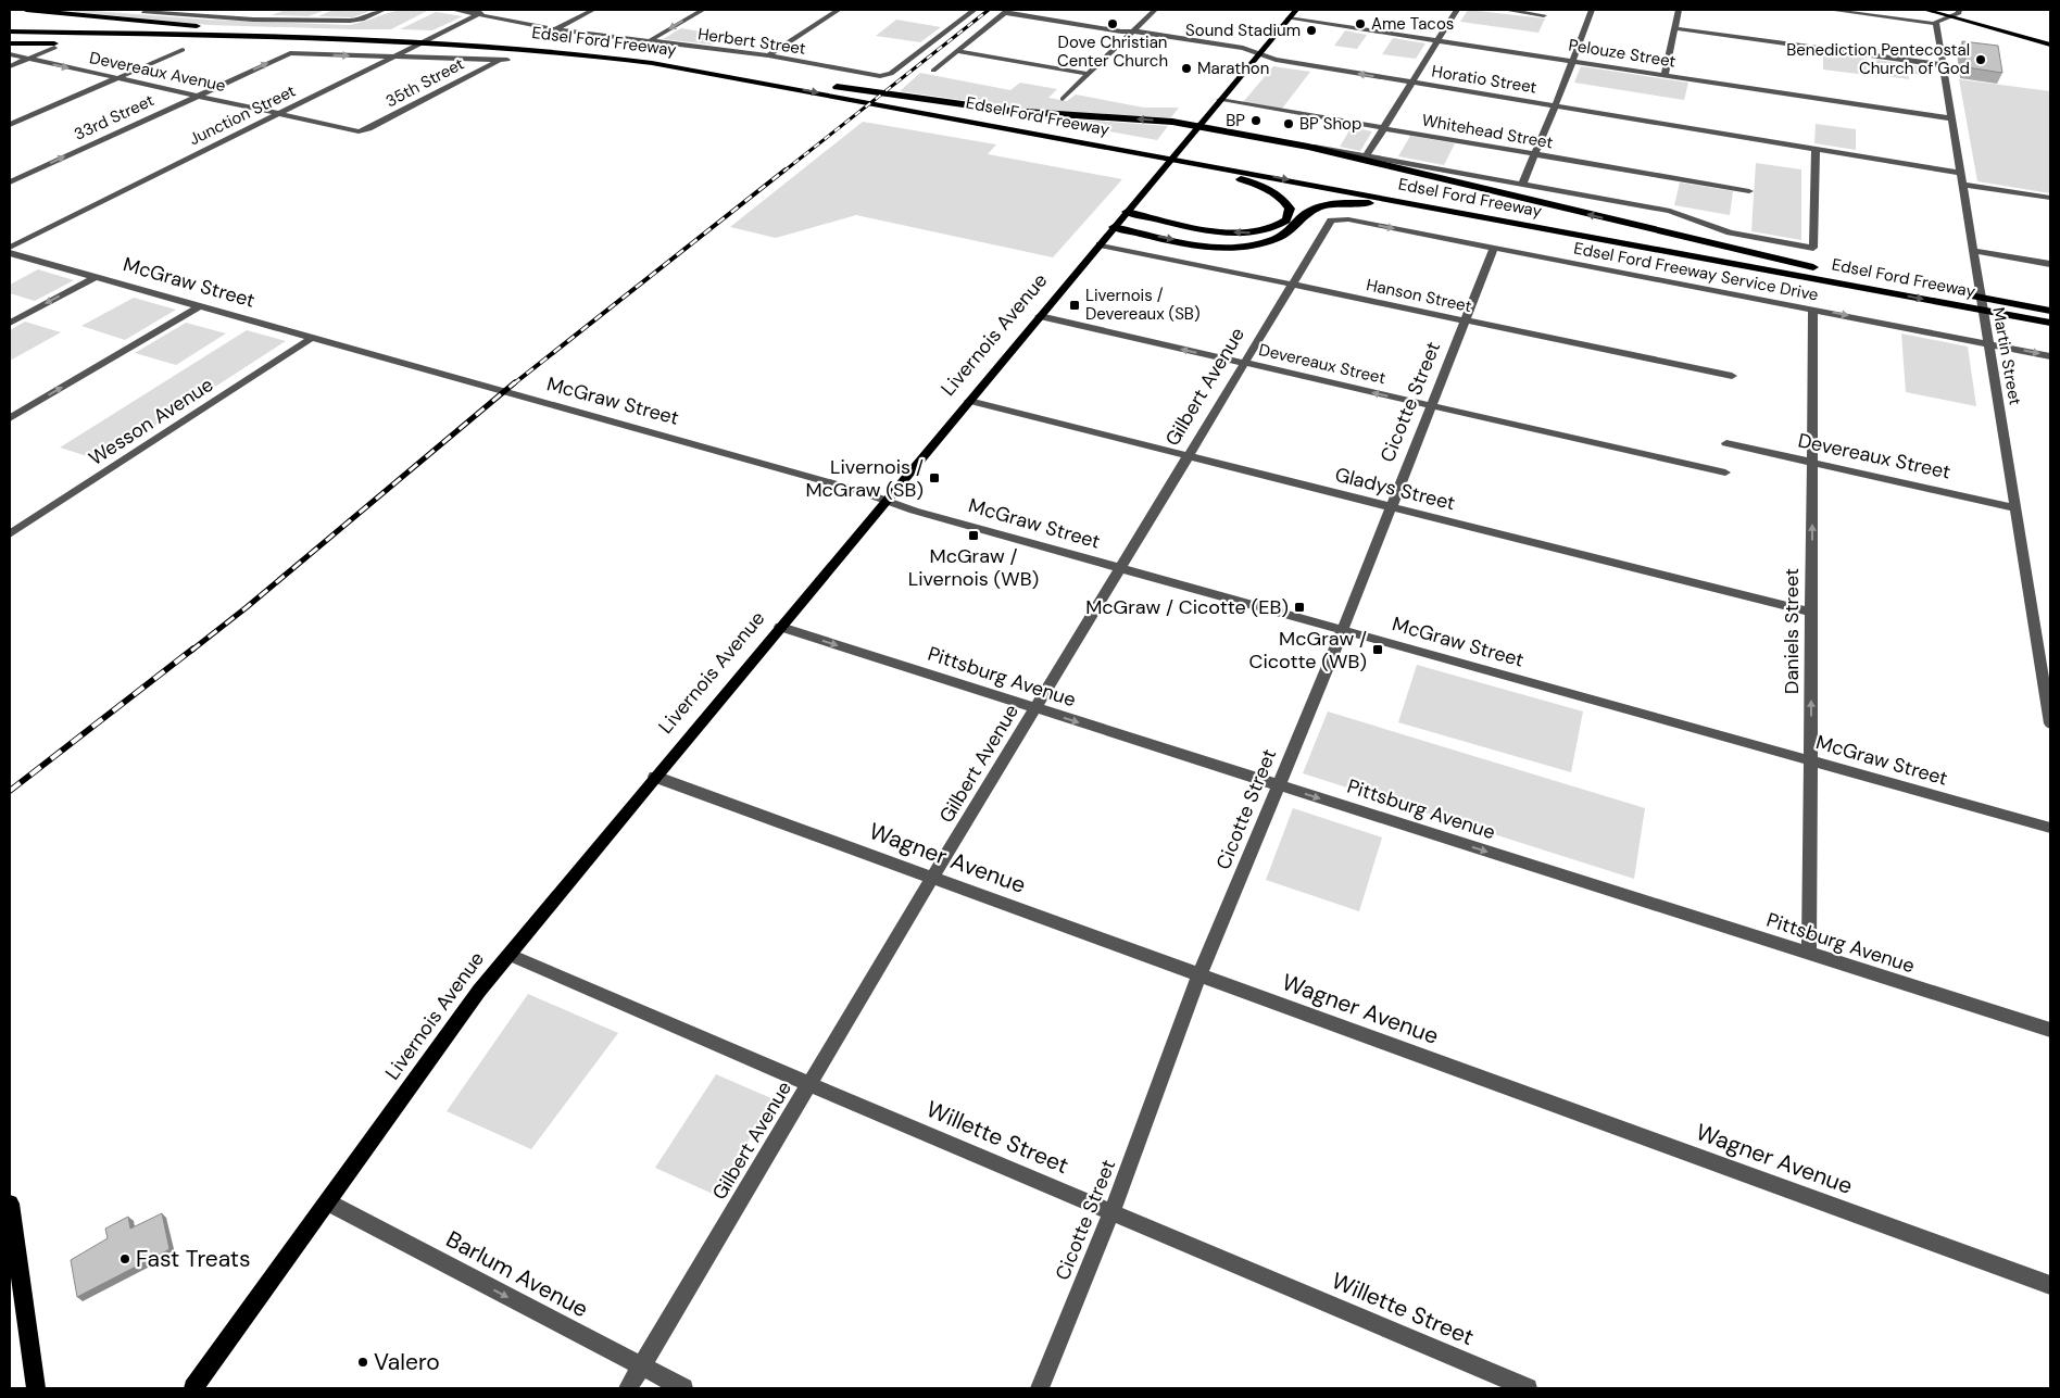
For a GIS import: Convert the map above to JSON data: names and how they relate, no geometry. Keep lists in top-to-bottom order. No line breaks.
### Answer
{"streets":{"highway":["Edsel Ford Freeway"],"main road":["Livernois Avenue"],"street":["Herbert Street","Pelouze Street","Devereaux Avenue","Horatio Street","35th Street","Junction Street","33rd Street","Whitehead Street","Edsel Ford Freeway Service Drive","McGraw Street","Hanson Street","Martin Street","Devereaux Street","Gilbert Avenue","Cicotte Street","Wesson Avenue","Gladys Street","Daniels Street","Pittsburg Avenue","Wagner Avenue","Willette Street","Barlum Avenue"]},"crossings":[["Edsel Ford Freeway","Livernois Avenue"],["Herbert Street","Junction Street"],["Pelouze Street","Livernois Avenue"],["Pelouze Street","Martin Street"],["Devereaux Avenue","35th Street"],["Devereaux Avenue","Junction Street"],["Devereaux Avenue","33rd Street"],["Horatio Street","Livernois Avenue"],["Horatio Street","Martin Street"],["35th Street","Junction Street"],["35th Street","33rd Street"],["Junction Street","33rd Street"],["Whitehead Street","Livernois Avenue"],["Edsel Ford Freeway Service Drive","Martin Street"],["Edsel Ford Freeway Service Drive","Gilbert Avenue"],["Edsel Ford Freeway Service Drive","Cicotte Street"],["Edsel Ford Freeway Service Drive","Daniels Street"],["McGraw Street","Livernois Avenue"],["McGraw Street","Gilbert Avenue"],["McGraw Street","Cicotte Street"],["McGraw Street","Wesson Avenue"],["McGraw Street","Daniels Street"],["Hanson Street","Livernois Avenue"],["Hanson Street","Gilbert Avenue"],["Hanson Street","Cicotte Street"],["Livernois Avenue","Devereaux Street"],["Livernois Avenue","Gladys Street"],["Livernois Avenue","Pittsburg Avenue"],["Livernois Avenue","Wagner Avenue"],["Livernois Avenue","Willette Street"],["Livernois Avenue","Barlum Avenue"],["Martin Street","Devereaux Street"],["Devereaux Street","Gilbert Avenue"],["Devereaux Street","Cicotte Street"],["Devereaux Street","Daniels Street"],["Gilbert Avenue","Gladys Street"],["Gilbert Avenue","Pittsburg Avenue"],["Gilbert Avenue","Wagner Avenue"],["Gilbert Avenue","Willette Street"],["Gilbert Avenue","Barlum Avenue"],["Cicotte Street","Gladys Street"],["Cicotte Street","Pittsburg Avenue"],["Cicotte Street","Wagner Avenue"],["Cicotte Street","Willette Street"],["Gladys Street","Daniels Street"],["Daniels Street","Pittsburg Avenue"]],"one_way":["Devereaux Street","Daniels Street","Pittsburg Avenue","Barlum Avenue"],"places":{"other":["Dove Christian Center Church","Ame Tacos","Sound Stadium","Benediction Pentecostal Church of God","Marathon","BP","BP Shop","Fast Treats","Valero"],"transit":["Livernois / Devereaux (SB)","Livernois / McGraw (SB)","McGraw / Livernois (WB)","McGraw / Cicotte (EB)","McGraw / Cicotte (WB)"]}}
